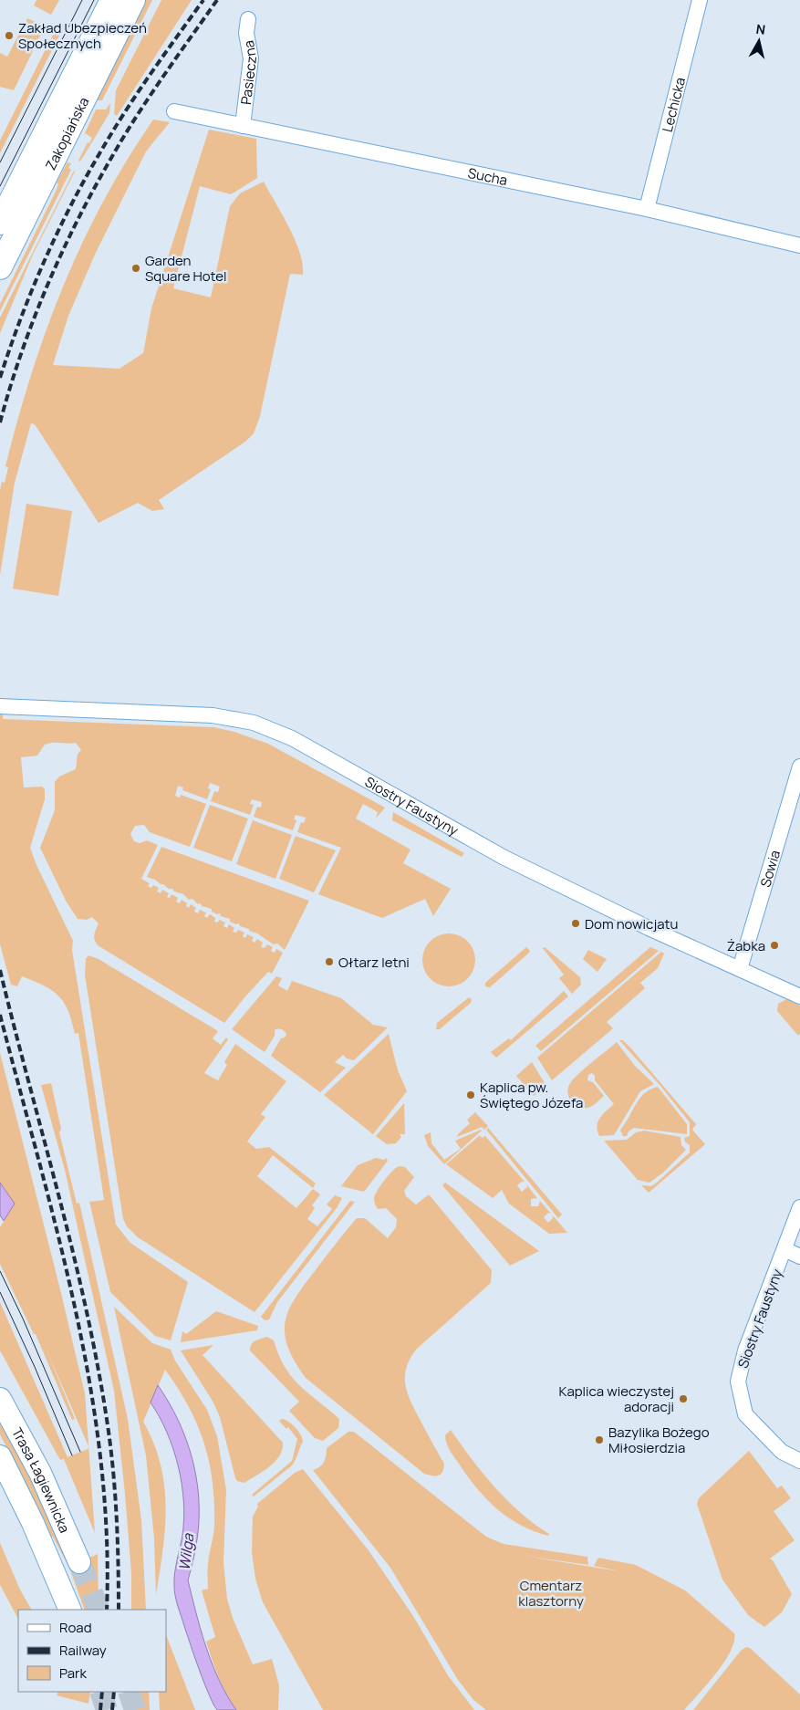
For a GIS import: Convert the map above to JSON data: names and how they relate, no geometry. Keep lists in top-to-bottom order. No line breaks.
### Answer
{"streets":{"main road":["Zakopiańska","Trasa Łagiewnicka"],"street":["Pasieczna","Lechicka","Sucha","Siostry Faustyny","Sowia"]},"crossings":[["Pasieczna","Sucha"],["Lechicka","Sucha"],["Siostry Faustyny","Sowia"]],"water":["Wilga"],"parks":["Cmentarz klasztorny"],"places":["Zakład Ubezpieczeń Społecznych","Garden Square Hotel","Dom nowicjatu","Żabka","Ołtarz letni","Kaplica pw. Świętego Józefa","Kaplica wieczystej adoracji","Bazylika Bożego Miłosierdzia"],"legend":["Road","Railway","Park"],"north":"top"}
